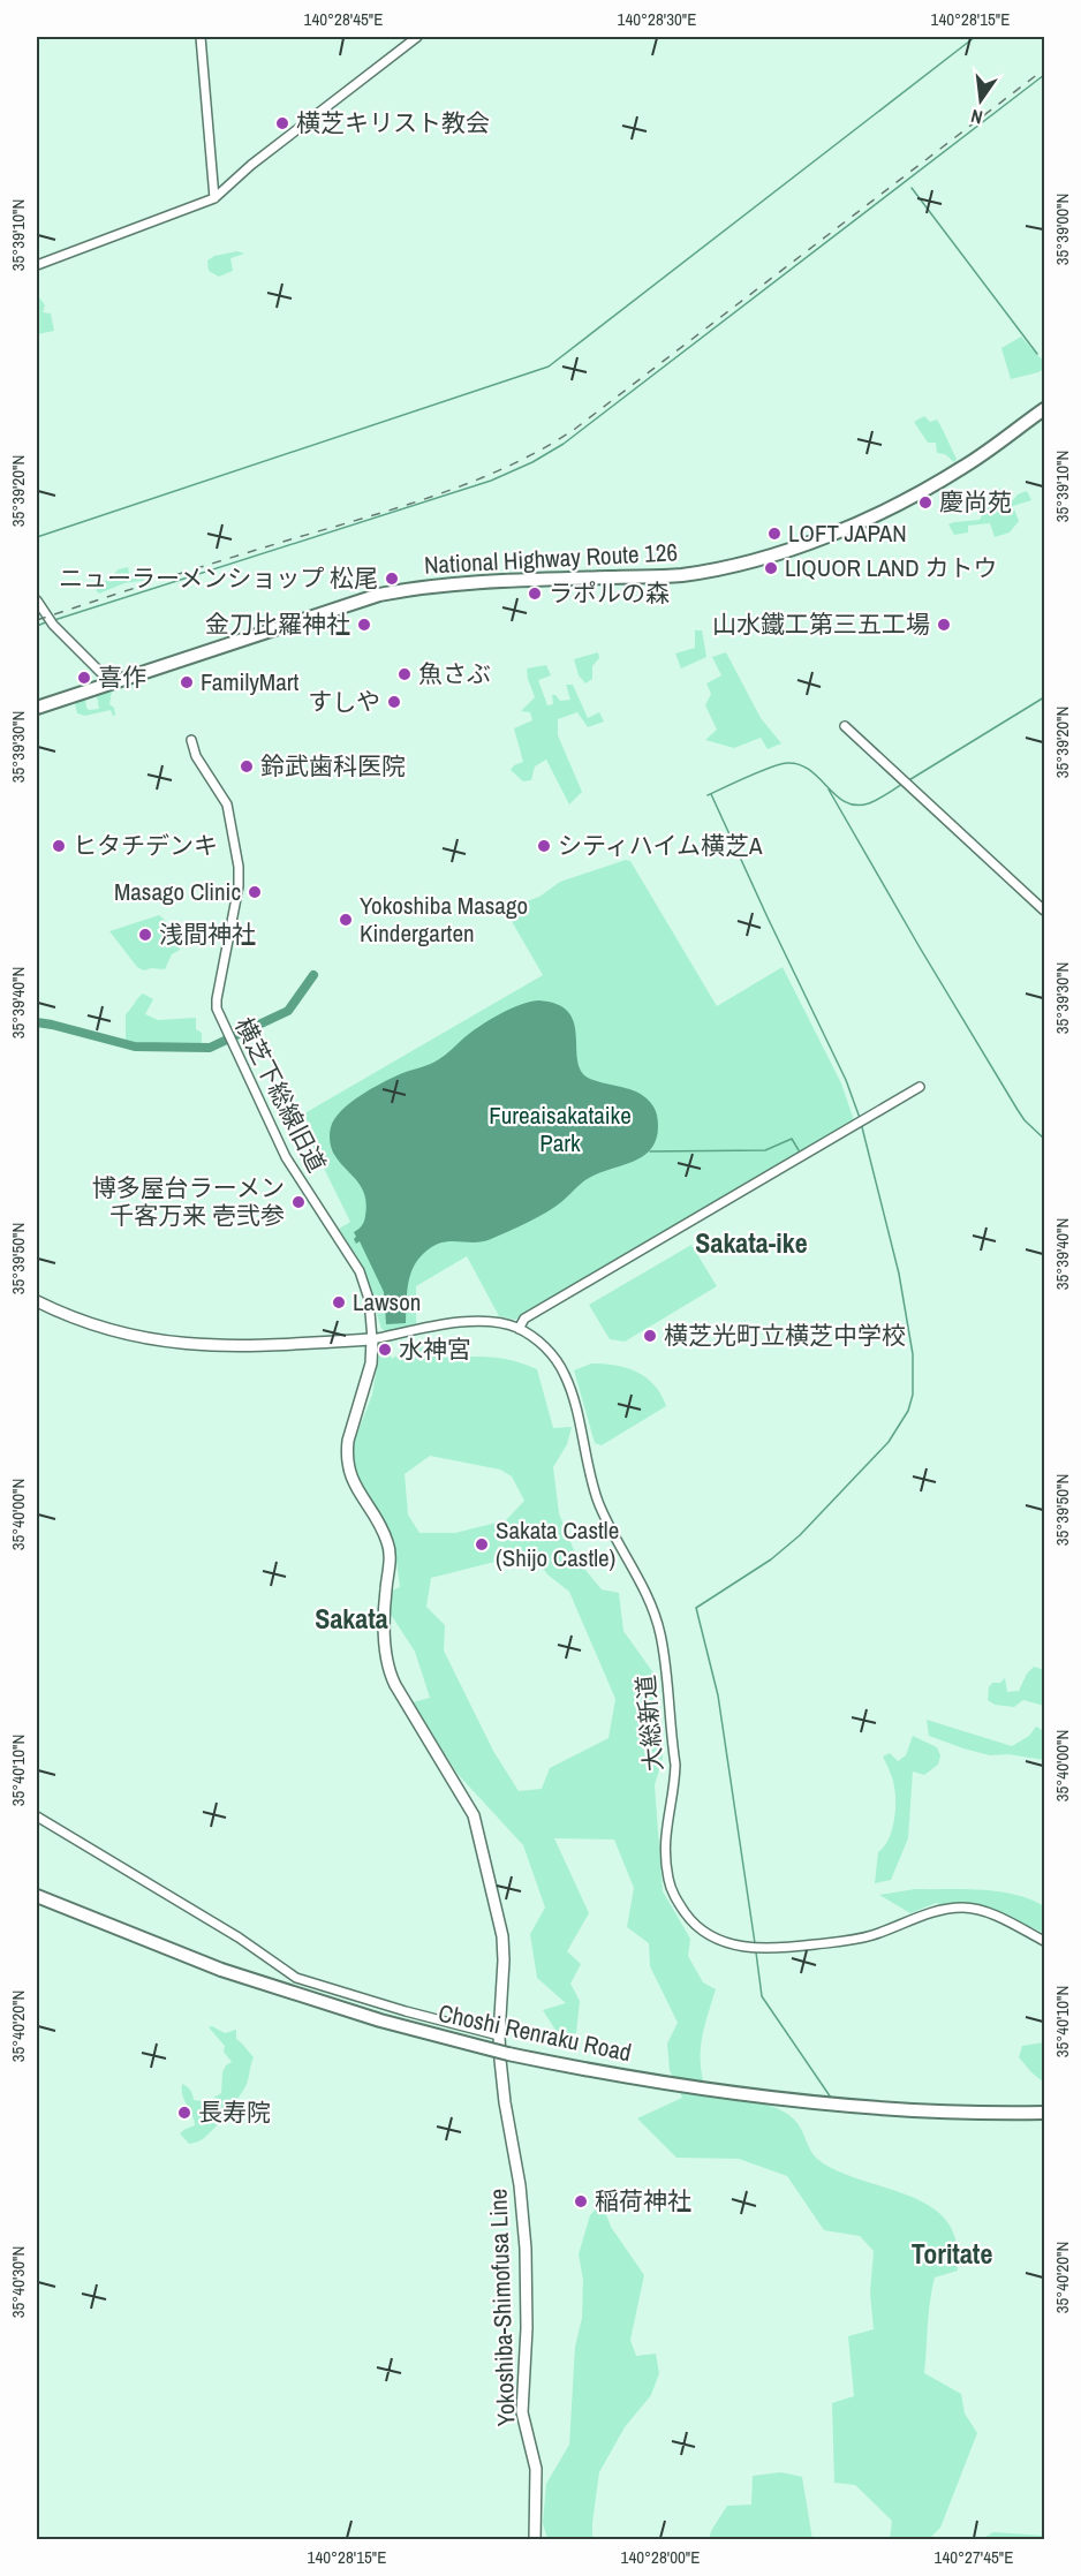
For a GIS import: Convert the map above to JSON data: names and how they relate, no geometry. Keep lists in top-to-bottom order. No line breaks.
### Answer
{"streets":{"highway":["National Highway Route 126","Choshi Renraku Road"],"main road":["Yokoshiba-Shimofusa Line"],"street":["横芝下総線旧道","大総新道"]},"crossings":[["横芝下総線旧道","大総新道"],["横芝下総線旧道","Yokoshiba-Shimofusa Line"],["大総新道","Yokoshiba-Shimofusa Line"]],"districts":["Sakata-ike","Sakata","Toritate"],"parks":["Fureaisakataike Park"],"places":["横芝キリスト教会","慶尚苑","LOFT JAPAN","LIQUOR LAND カトウ","ニューラーメンショップ 松尾","ラポルの森","金刀比羅神社","山水鐵工第三五工場","魚さぶ","喜作","FamilyMart","すしや","鈴武歯科医院","ヒタチデンキ","シティハイム横芝A","Masago Clinic","Yokoshiba Masago Kindergarten","浅間神社","博多屋台ラーメン 千客万来 壱弐参","Lawson","横芝光町立横芝中学校","水神宮","Sakata Castle (Shijo Castle)","長寿院","稲荷神社"],"north":"bottom","coordinates":["140°28'45\"E","140°28'30\"E","140°28'15\"E","35°39'00\"N","35°39'10\"N","35°39'20\"N","35°39'30\"N","35°39'40\"N","35°39'50\"N","35°40'00\"N","35°40'10\"N","35°40'20\"N","35°40'30\"N","140°28'00\"E","140°27'45\"E"]}
